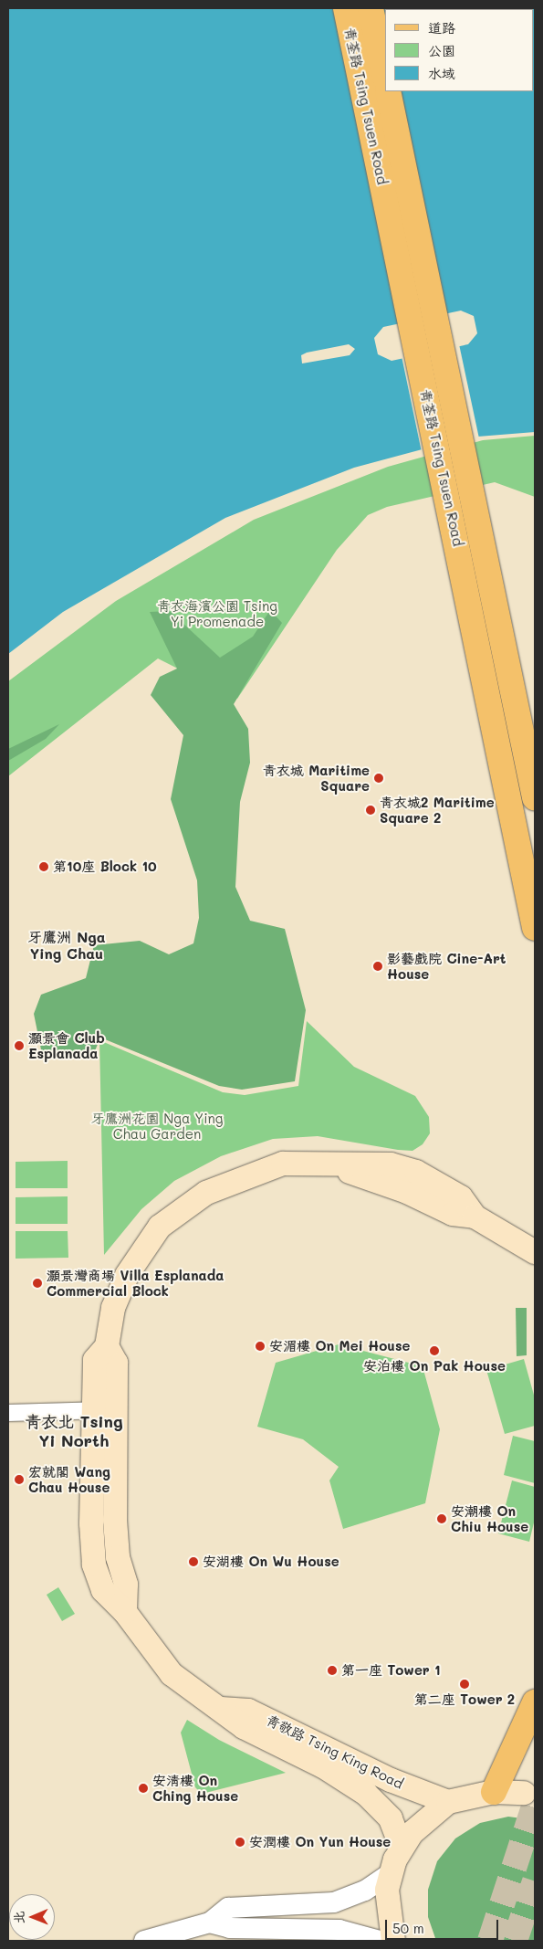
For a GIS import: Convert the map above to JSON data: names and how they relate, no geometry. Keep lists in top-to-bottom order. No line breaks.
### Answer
{"streets":{"main road":["青荃路 Tsing Tsuen Road","青敬路 Tsing King Road"]},"districts":["牙鷹洲 Nga Ying Chau","青衣北 Tsing Yi North"],"parks":["青衣海濱公園 Tsing Yi Promenade","牙鷹洲花園 Nga Ying Chau Garden"],"places":["青衣城 Maritime Square","青衣城2 Maritime Square 2","第10座 Block 10","影藝戲院 Cine-Art House","灝景會 Club Esplanada","灝景灣商場 Villa Esplanada Commercial Block","安湄樓 On Mei House","安泊樓 On Pak House","宏就閣 Wang Chau House","安潮樓 On Chiu House","安湖樓 On Wu House","第一座 Tower 1","第二座 Tower 2","安清樓 On Ching House","安潤樓 On Yun House"],"legend":["道路","公園","水域"],"scale_bar":"50 m","north":"left"}
